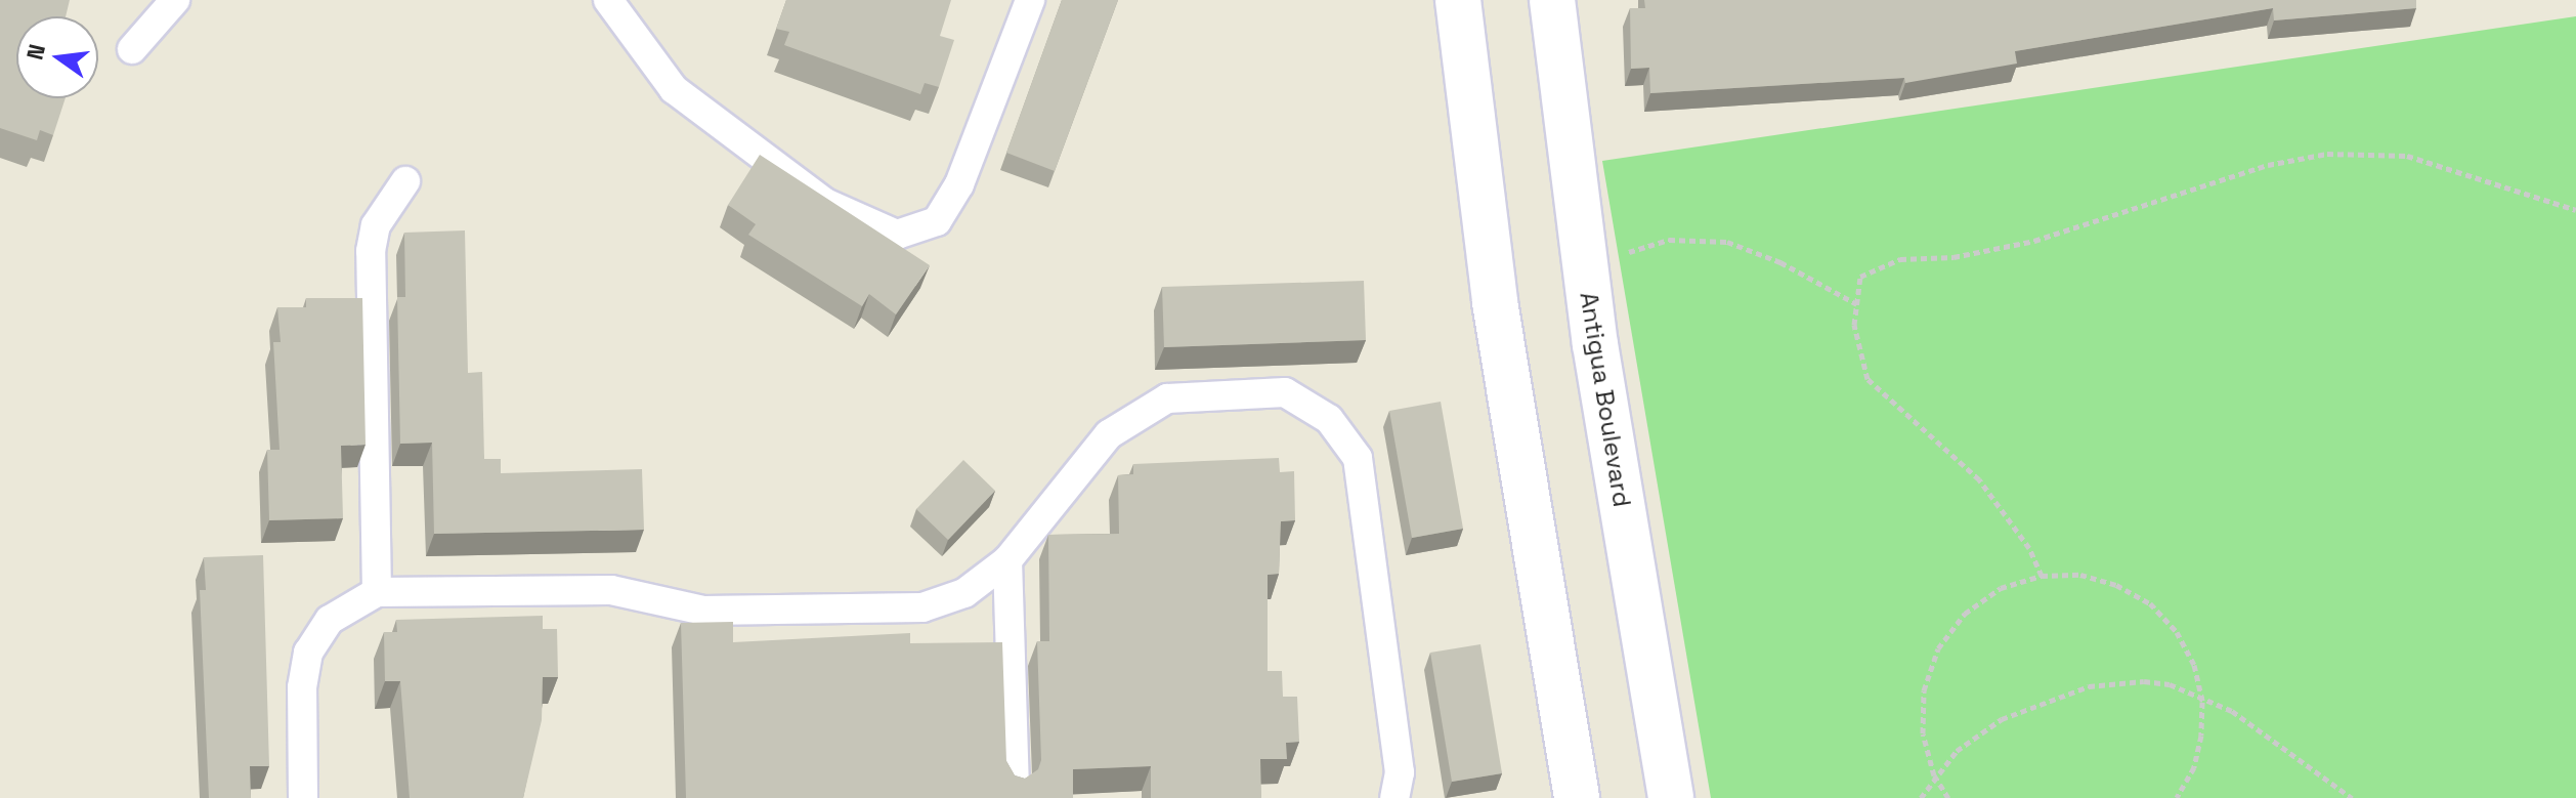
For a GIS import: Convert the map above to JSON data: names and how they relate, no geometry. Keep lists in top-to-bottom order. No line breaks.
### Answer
{"streets":{"main road":["Antigua Boulevard"]},"north":"left"}
